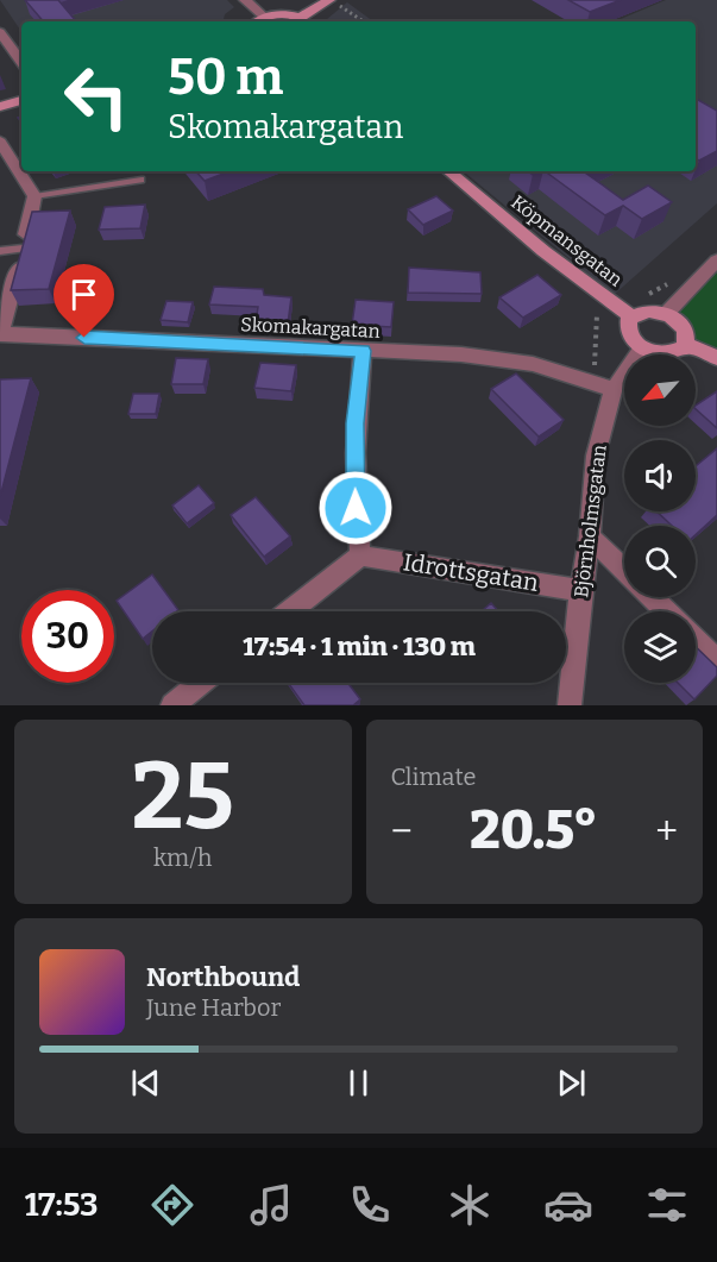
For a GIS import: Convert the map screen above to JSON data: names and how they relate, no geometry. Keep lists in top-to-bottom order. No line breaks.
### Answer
{"streets":{"street":["Köpmansgatan","Skomakargatan","Björnholmsgatan","Idrottsgatan"]},"crossings":[["Köpmansgatan","Björnholmsgatan"],["Skomakargatan","Björnholmsgatan"],["Björnholmsgatan","Idrottsgatan"]],"north":"bottom left","page":{"turn":["50 m","Skomakargatan"],"limit":"30","trip":"17:54 · 1 min · 130 m","tile":[["25","km/h"],"Climate"],"heat":["−","20.5°","+"],"song":["Northbound","June Harbor"],"tabs":"17:53"}}
